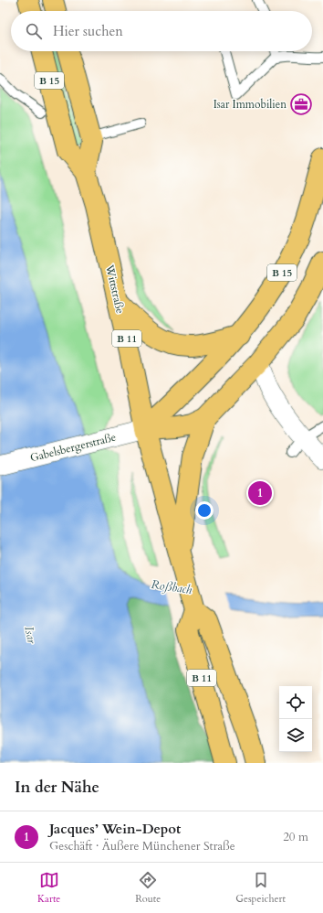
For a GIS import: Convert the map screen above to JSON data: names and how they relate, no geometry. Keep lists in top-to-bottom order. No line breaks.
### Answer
{"streets":{"main road":["B 15","Wittstraße","B 11"],"street":["Gabelsbergerstraße"]},"crossings":[["B 15","Wittstraße"],["B 15","B 11"],["B 15","Gabelsbergerstraße"],["Wittstraße","B 11"],["Wittstraße","Gabelsbergerstraße"],["B 11","Gabelsbergerstraße"]],"water":["Roßbach","Isar"],"places":{"office":["Isar Immobilien"]},"page":{"search":"Hier suchen","pins":"1","heading":"In der Nähe","list":[{"mark":"1","name":"Jacques’ Wein-Depot","note":"Geschäft · Äußere Münchener Straße","value":"20 m"}],"nav":["Karte","Route","Gespeichert"]}}
